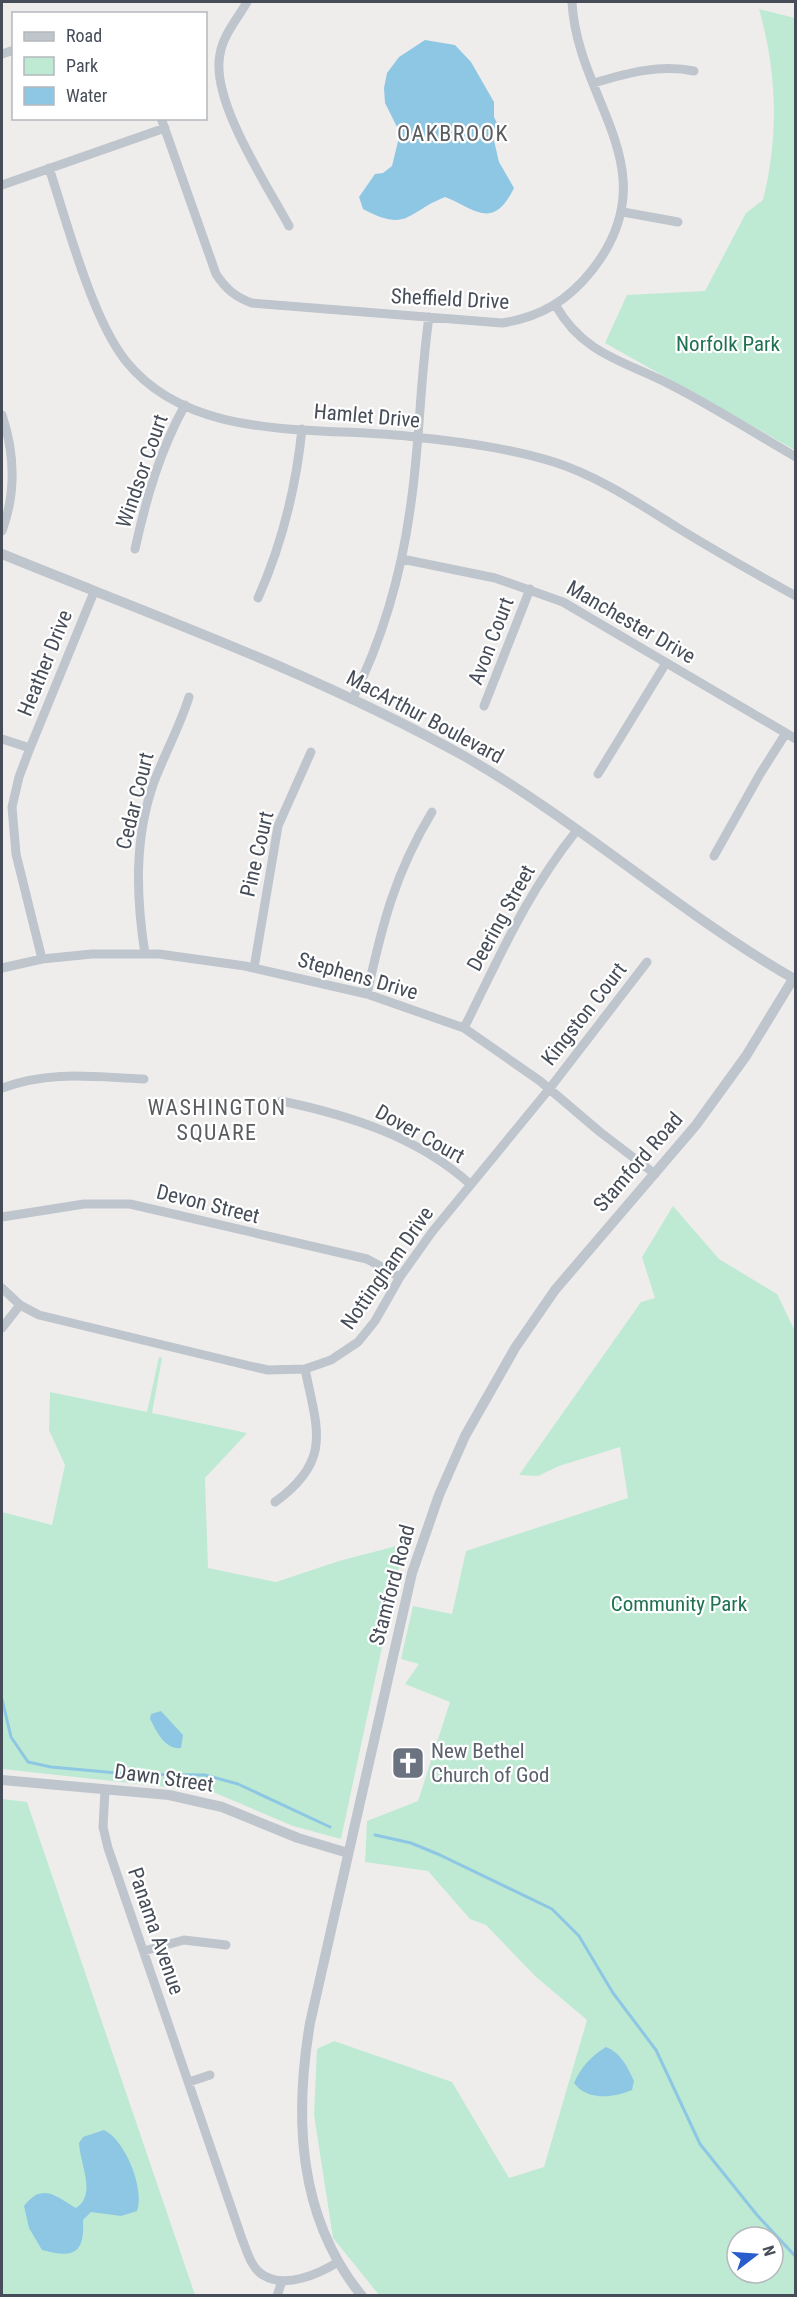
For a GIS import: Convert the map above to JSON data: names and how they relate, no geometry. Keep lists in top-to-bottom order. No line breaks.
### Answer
{"streets":{"street":["Sheffield Drive","Hamlet Drive","Windsor Court","Manchester Drive","Avon Court","Heather Drive","MacArthur Boulevard","Cedar Court","Pine Court","Deering Street","Stephens Drive","Kingston Court","Dover Court","Stamford Road","Devon Street","Nottingham Drive","Dawn Street","Panama Avenue"]},"crossings":[["Hamlet Drive","Windsor Court"],["Manchester Drive","Avon Court"],["Heather Drive","MacArthur Boulevard"],["Heather Drive","Stephens Drive"],["MacArthur Boulevard","Deering Street"],["MacArthur Boulevard","Stamford Road"],["Cedar Court","Stephens Drive"],["Pine Court","Stephens Drive"],["Deering Street","Stephens Drive"],["Stephens Drive","Kingston Court"],["Stephens Drive","Stamford Road"],["Stephens Drive","Nottingham Drive"],["Kingston Court","Nottingham Drive"],["Dover Court","Nottingham Drive"],["Stamford Road","Dawn Street"],["Devon Street","Nottingham Drive"],["Dawn Street","Panama Avenue"]],"districts":["OAKBROOK","WASHINGTON SQUARE"],"parks":["Norfolk Park","Community Park"],"places":{"church":["New Bethel Church of God"]},"legend":["Road","Park","Water"],"north":"right"}
